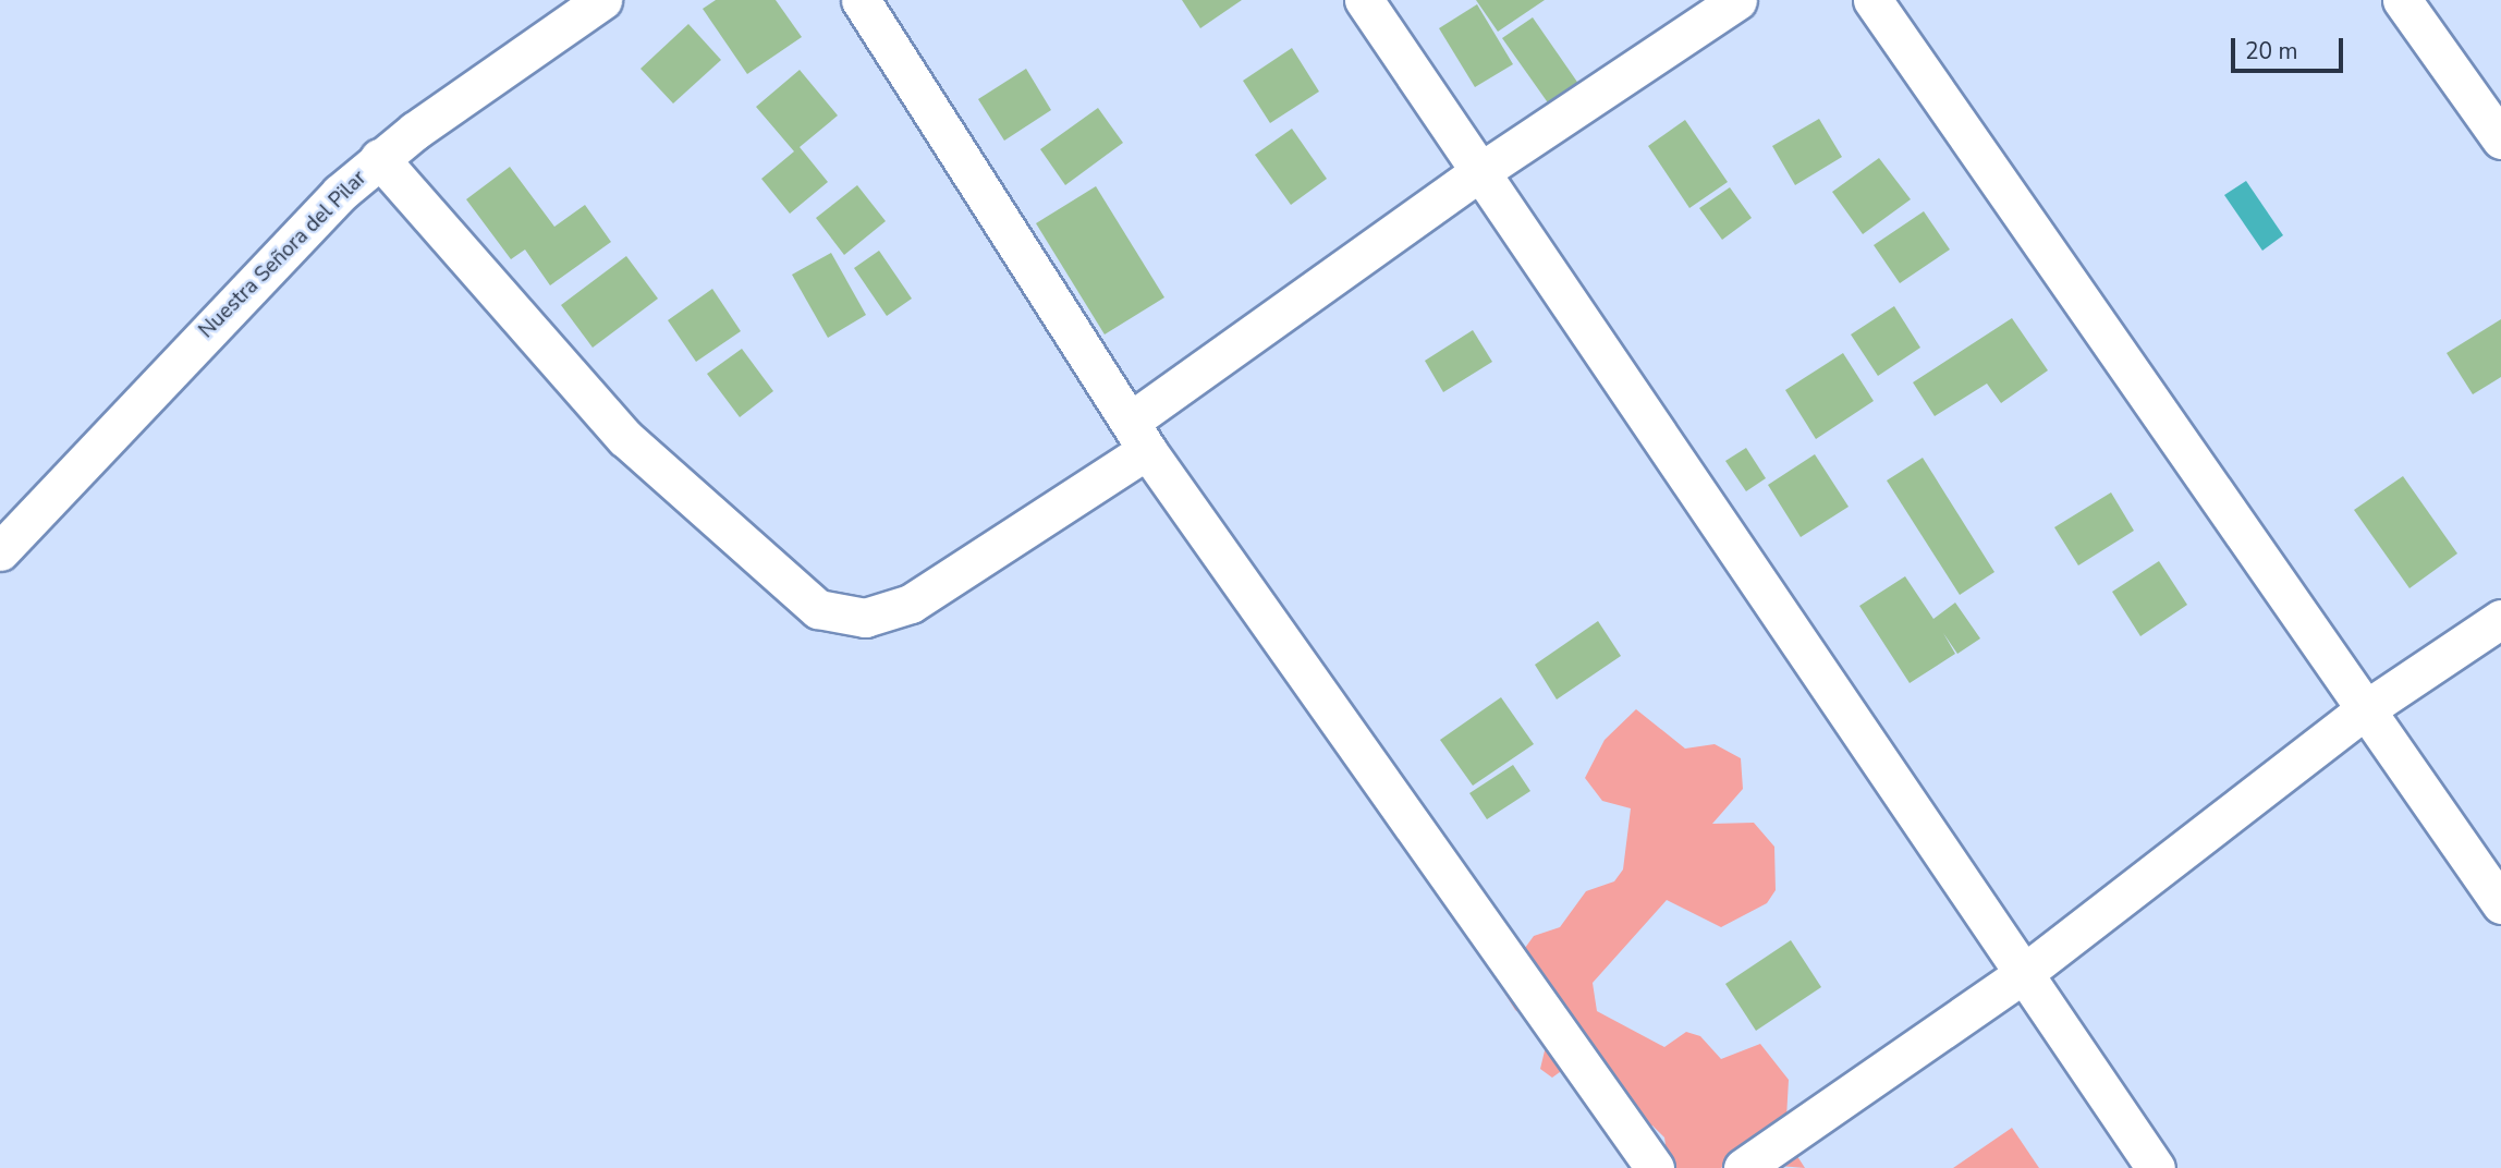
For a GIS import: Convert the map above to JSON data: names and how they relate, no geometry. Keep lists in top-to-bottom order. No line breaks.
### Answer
{"streets":{"street":["Nuestra Señora del Pilar"]},"scale_bar":"20 m"}
